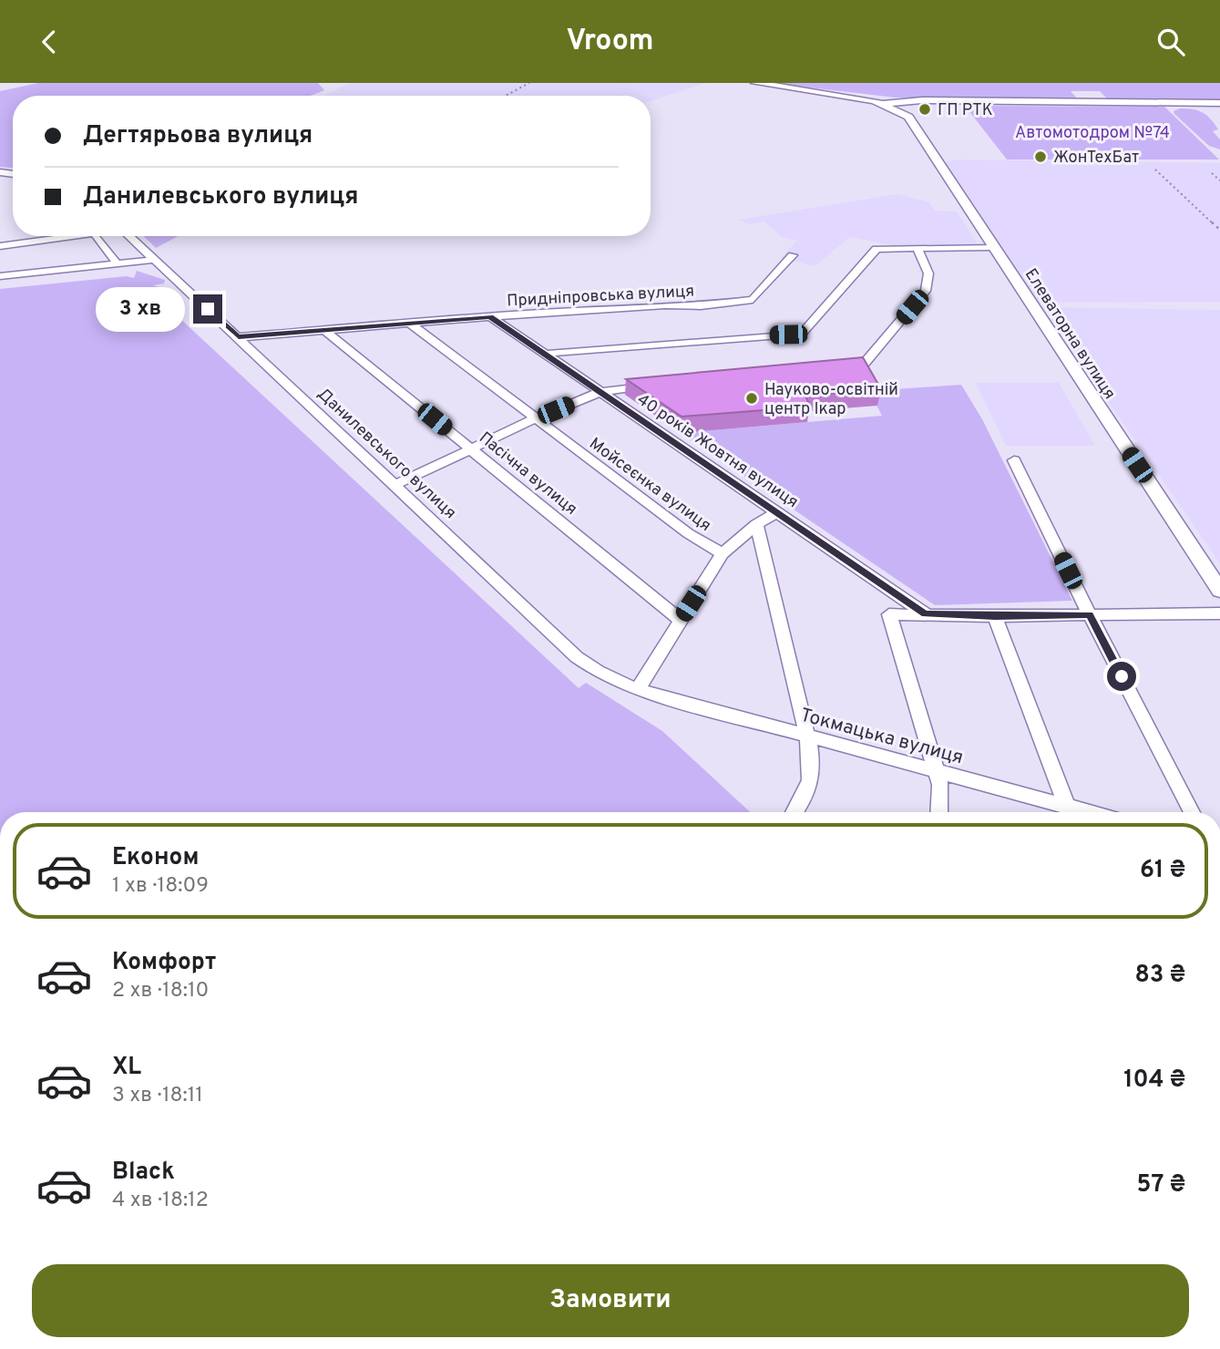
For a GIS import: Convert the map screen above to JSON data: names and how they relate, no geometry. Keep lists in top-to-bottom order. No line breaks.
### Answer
{"streets":{"main road":["Елеваторна вулиця"],"street":["Придніпровська вулиця","40 років Жовтня вулиця","Данилевського вулиця","Пасічна вулиця","Мойсеєнка вулиця","Токмацька вулиця"]},"crossings":[["Придніпровська вулиця","40 років Жовтня вулиця"],["Придніпровська вулиця","Данилевського вулиця"],["Придніпровська вулиця","Пасічна вулиця"],["Придніпровська вулиця","Мойсеєнка вулиця"],["Данилевського вулиця","Токмацька вулиця"]],"parks":["Автомотодром №74"],"places":["ГП РТК","ЖонТехБат","Науково-освітній центр Ікар"],"page":{"header":"Vroom","banner":["Дегтярьова вулиця","Данилевського вулиця"],"bubble":"3 хв","list":[{"name":"Економ","note":"1 хв · 18:09","value":"61 ₴"},{"name":"Комфорт","note":"2 хв · 18:10","value":"83 ₴"},{"name":"XL","note":"3 хв · 18:11","value":"104 ₴"},{"name":"Black","note":"4 хв · 18:12","value":"57 ₴"}],"buttons":"Замовити"}}
